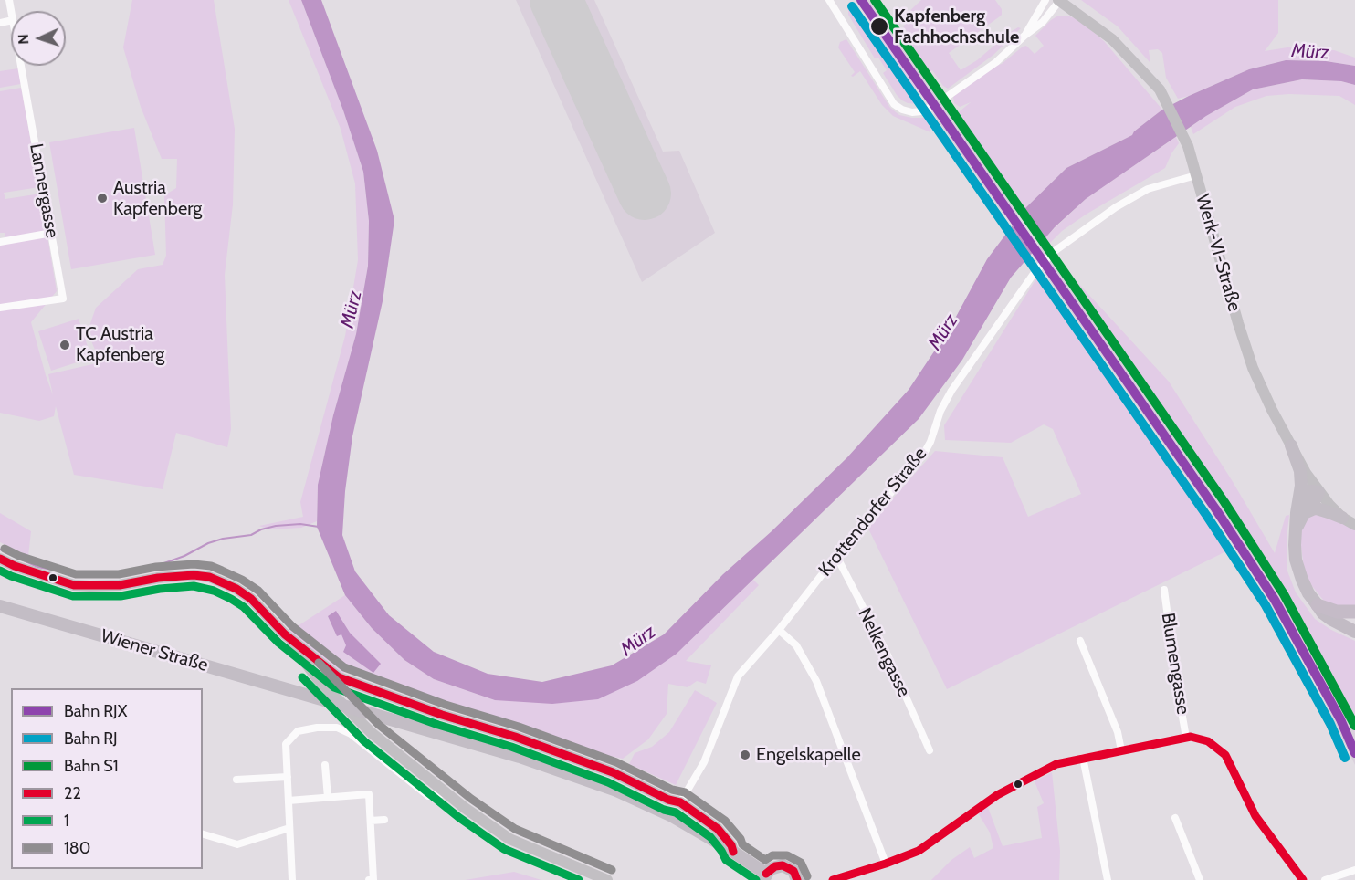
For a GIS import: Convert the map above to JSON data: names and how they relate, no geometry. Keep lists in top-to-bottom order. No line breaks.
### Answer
{"streets":{"main road":["Werk-VI-Straße","Wiener Straße"],"street":["Lannergasse","Krottendorfer Straße","Nelkengasse","Blumengasse"]},"crossings":[["Werk-VI-Straße","Krottendorfer Straße"],["Krottendorfer Straße","Nelkengasse"]],"water":["Mürz"],"places":["Kapfenberg Fachhochschule","Austria Kapfenberg","TC Austria Kapfenberg","Engelskapelle"],"lines":["rail line RJX","rail line S1","rail line RJ","transit line 180","transit line 22","transit line 1"],"legend":["Bahn RJX","Bahn RJ","Bahn S1","22","1","180"],"north":"left"}
